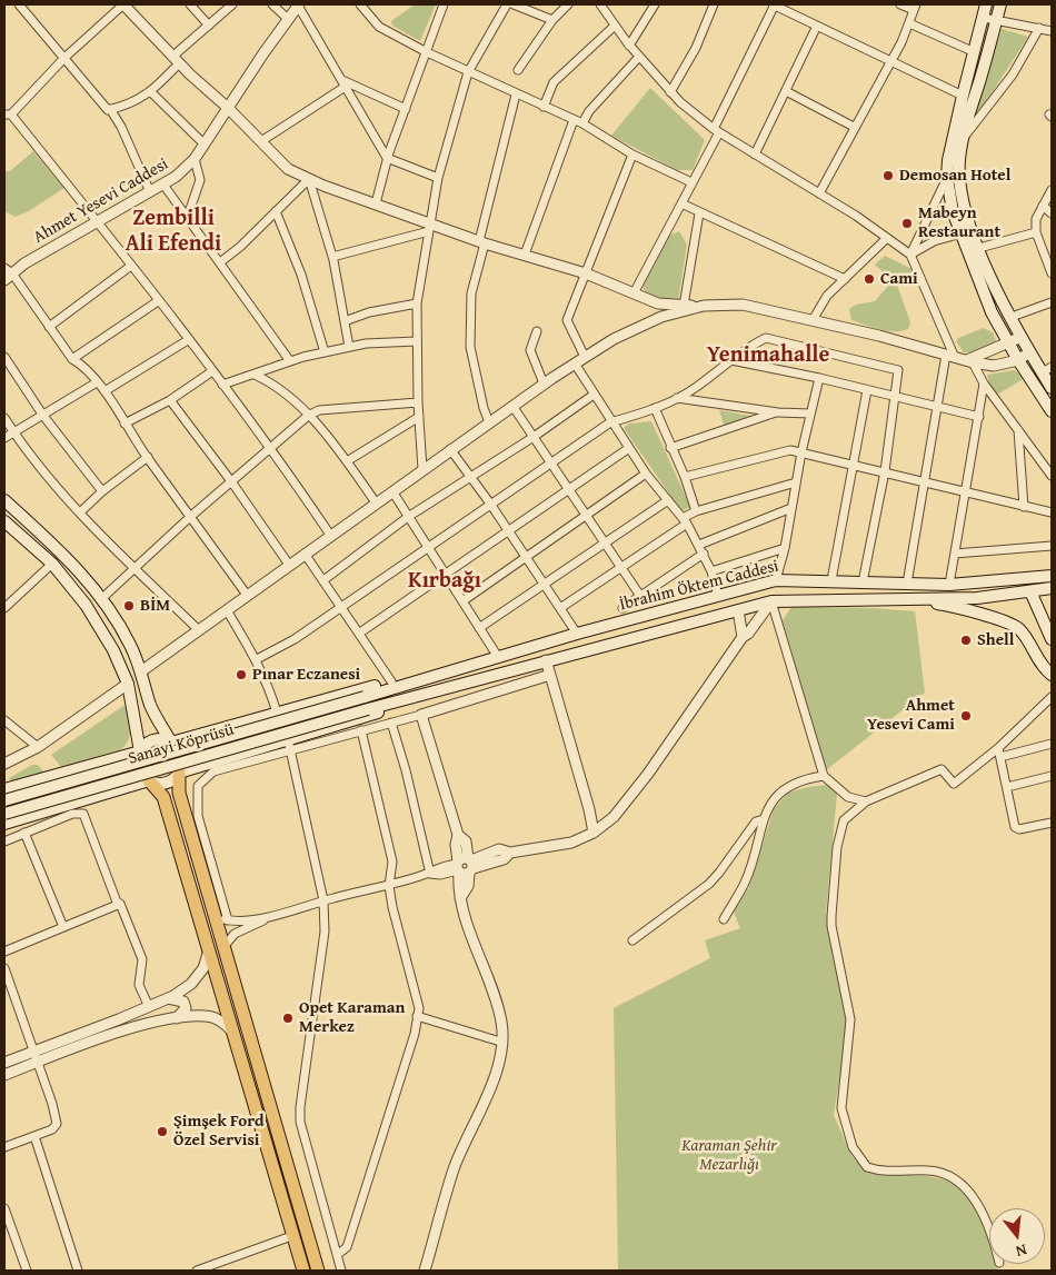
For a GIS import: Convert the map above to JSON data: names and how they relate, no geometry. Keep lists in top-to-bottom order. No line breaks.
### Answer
{"streets":{"main road":["İbrahim Öktem Caddesi","Sanayi Köprüsü"],"street":["Ahmet Yesevi Caddesi"]},"crossings":[["İbrahim Öktem Caddesi","Sanayi Köprüsü"]],"districts":["Zembilli Ali Efendi","Yenimahalle","Kırbağı"],"parks":["Karaman Şehir Mezarlığı"],"places":["Demosan Hotel","Mabeyn Restaurant","Cami","BİM","Shell","Pınar Eczanesi","Ahmet Yesevi Cami","Opet Karaman Merkez","Şimşek Ford Özel Servisi"],"north":"bottom"}
